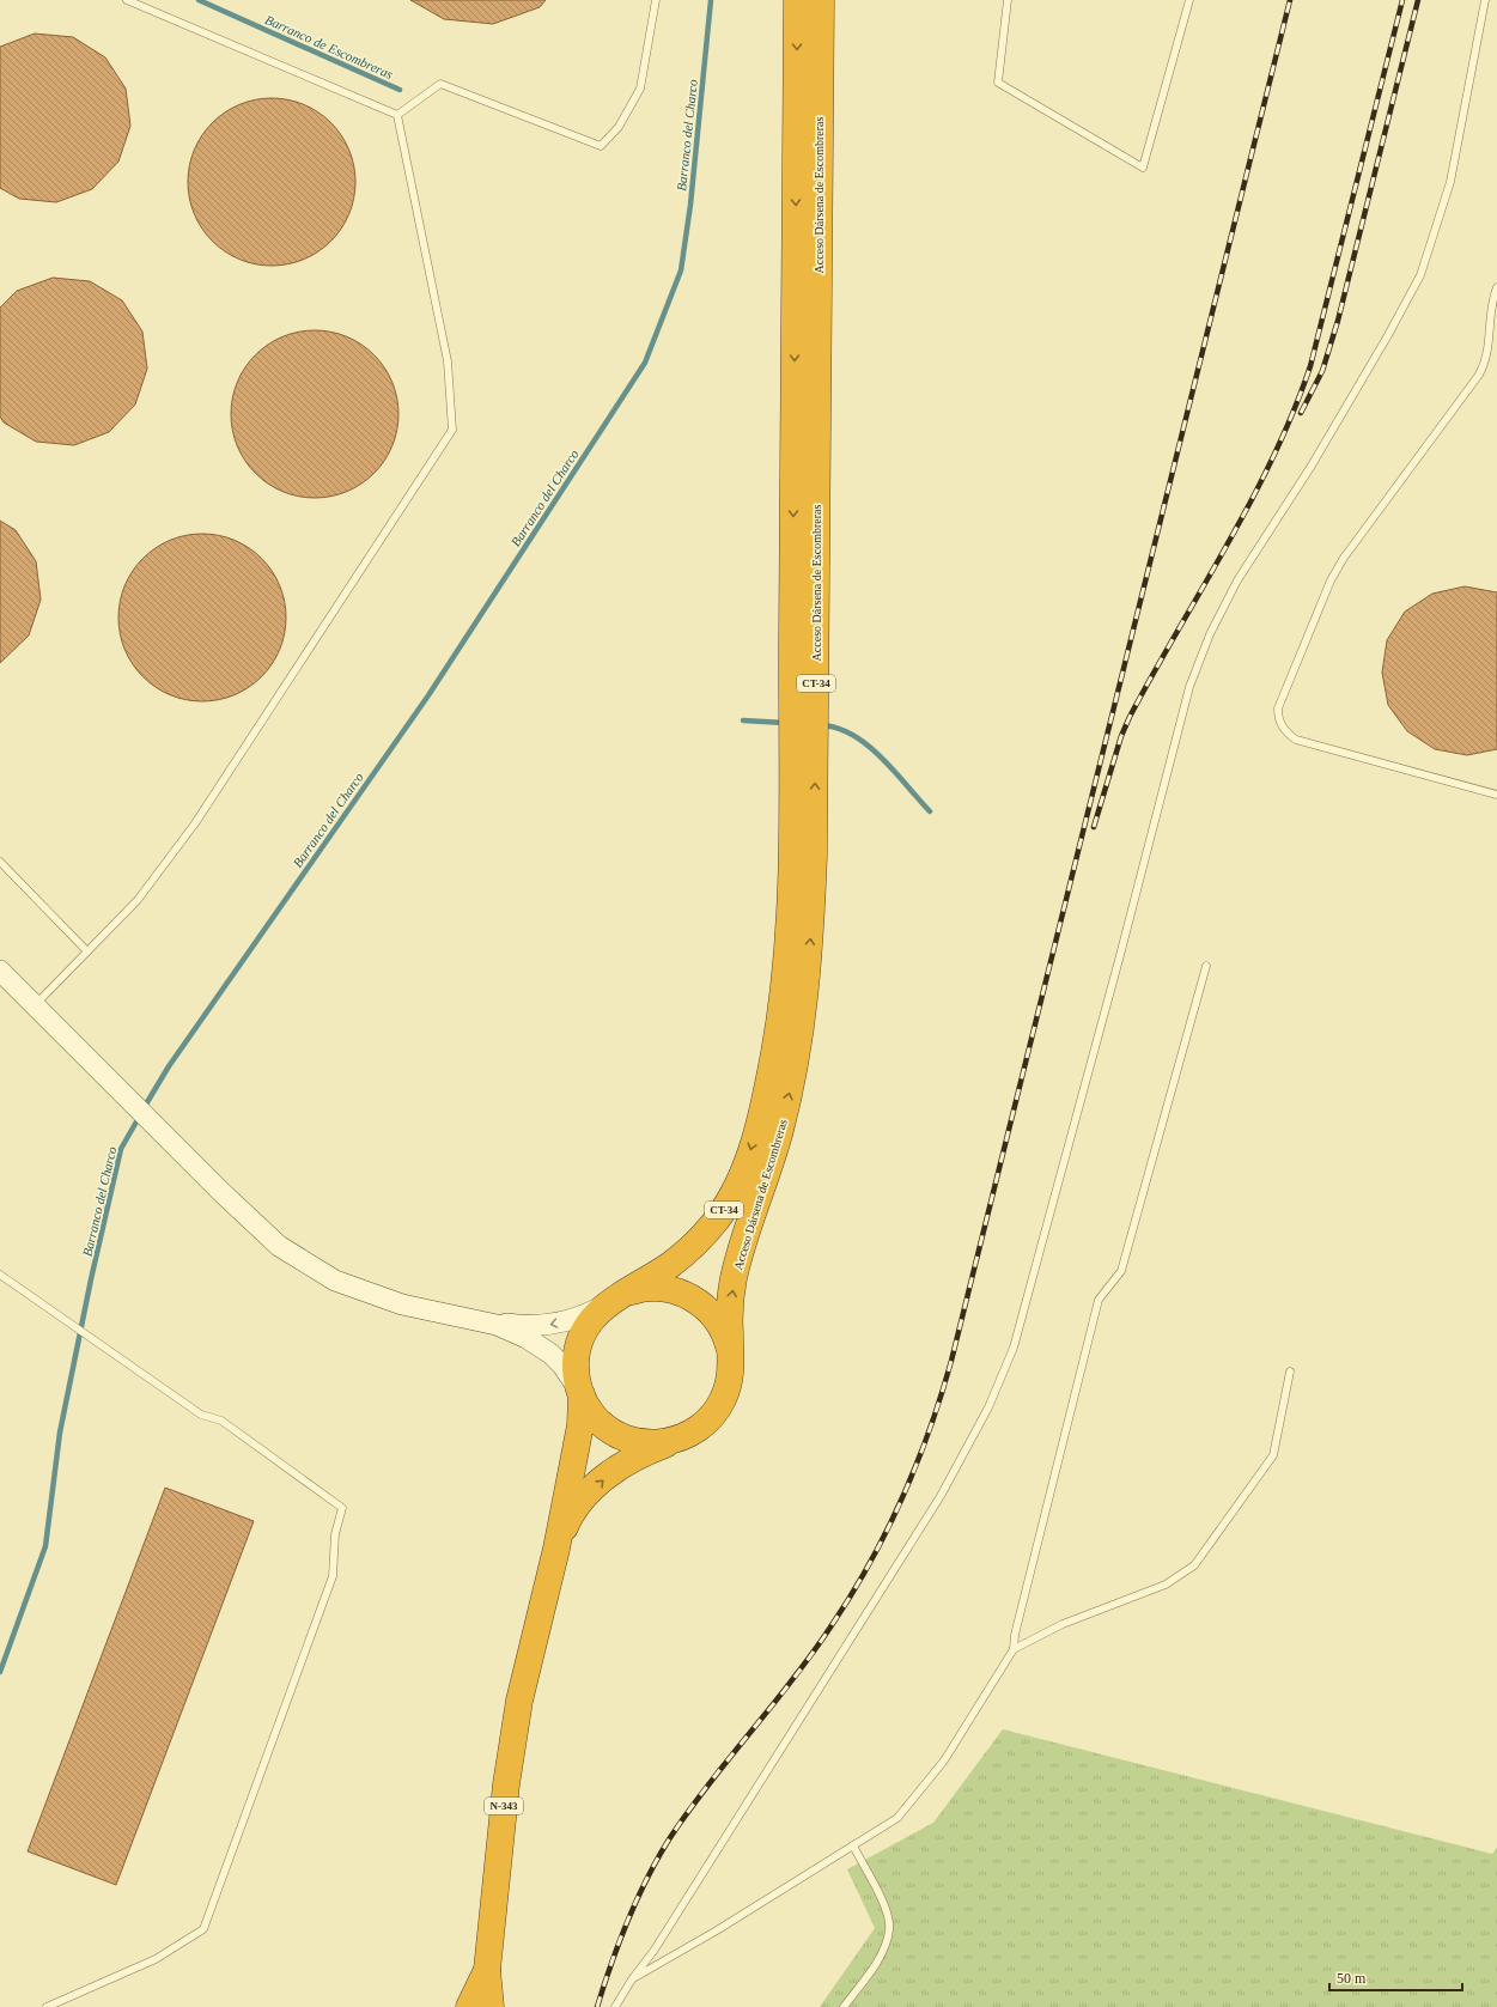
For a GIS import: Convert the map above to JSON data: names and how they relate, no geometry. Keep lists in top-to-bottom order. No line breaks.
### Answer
{"streets":{"highway":["Acceso Dársena de Escombreras","CT-34","N-343"]},"crossings":[["Acceso Dársena de Escombreras","N-343"]],"water":["Barranco de Escombreras","Barranco del Charco"],"scale_bar":"50 m"}
